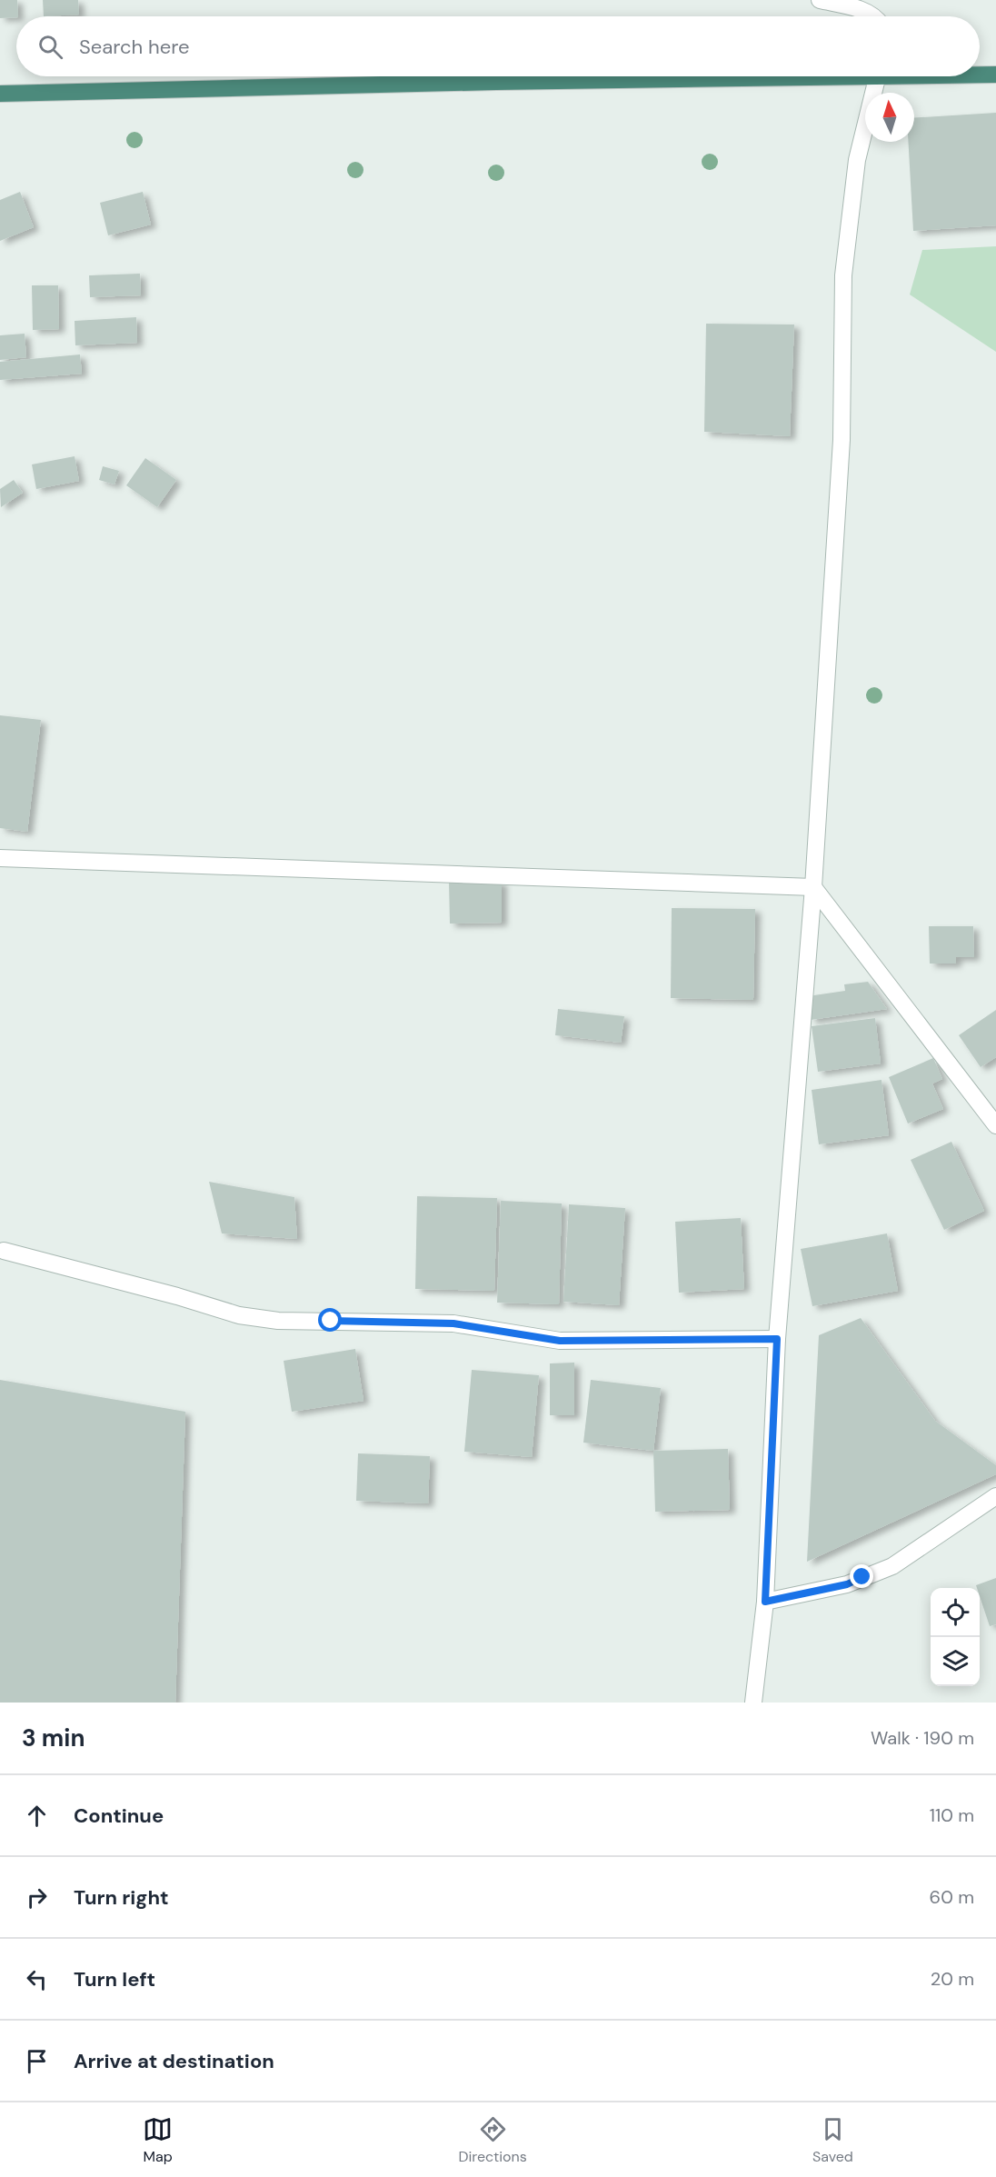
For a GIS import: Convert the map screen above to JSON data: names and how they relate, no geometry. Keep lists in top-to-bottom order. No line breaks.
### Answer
{"north":"top","page":{"search":"Search here","heading":["3 min","Walk · 190 m"],"list":[["Continue","110 m"],["Turn right","60 m"],["Turn left","20 m"],"Arrive at destination"],"nav":["Map","Directions","Saved"]}}
